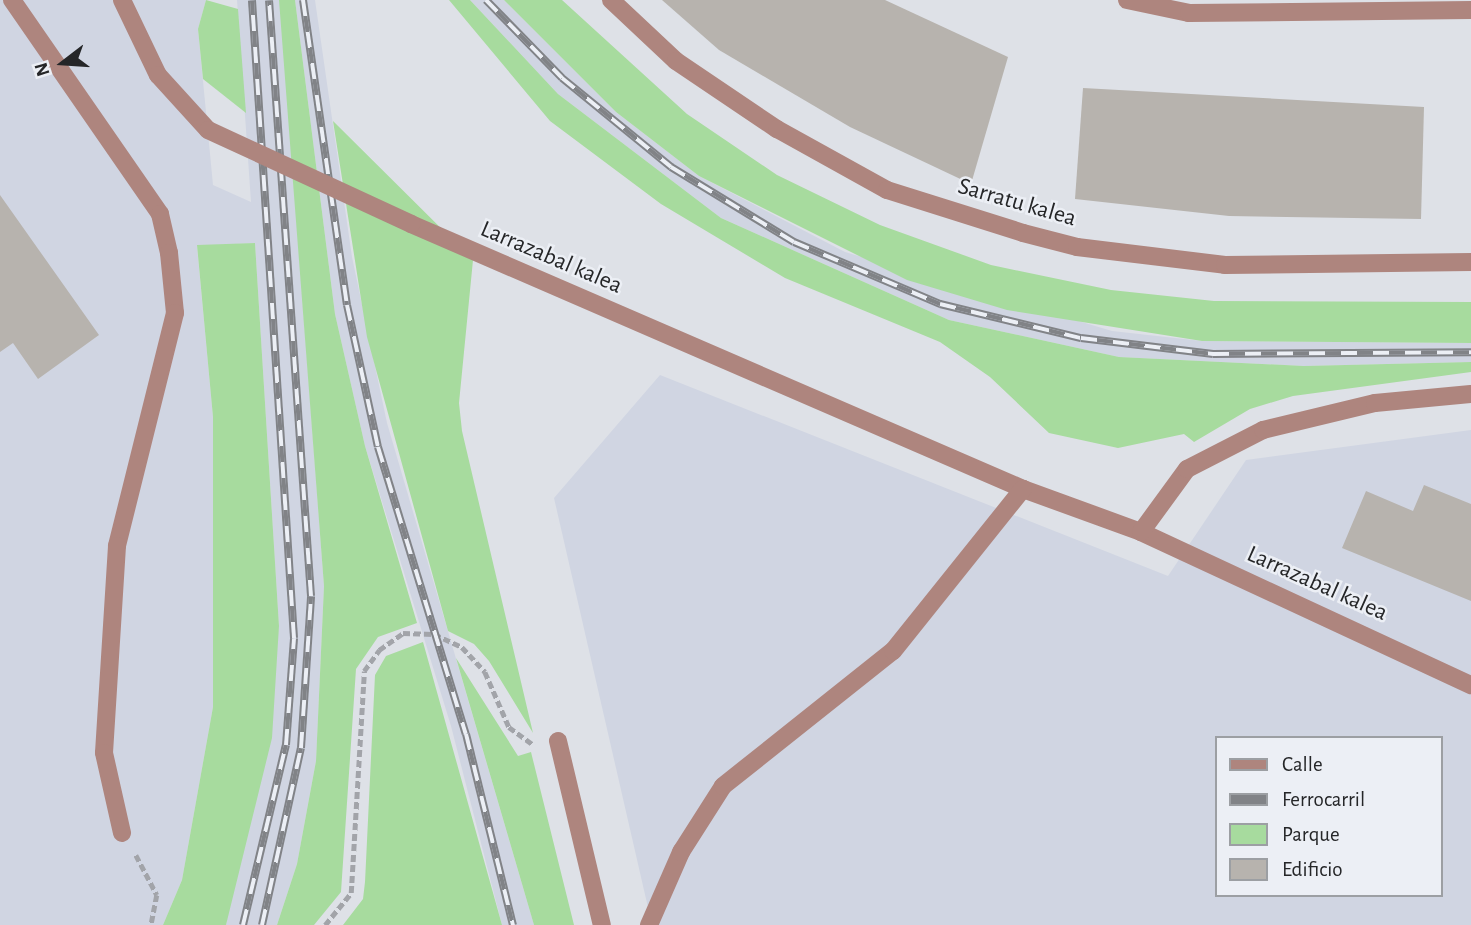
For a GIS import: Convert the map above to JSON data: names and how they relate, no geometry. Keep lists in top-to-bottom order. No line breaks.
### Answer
{"streets":{"street":["Sarratu kalea","Larrazabal kalea"]},"legend":["Calle","Ferrocarril","Parque","Edificio"],"north":"left"}
